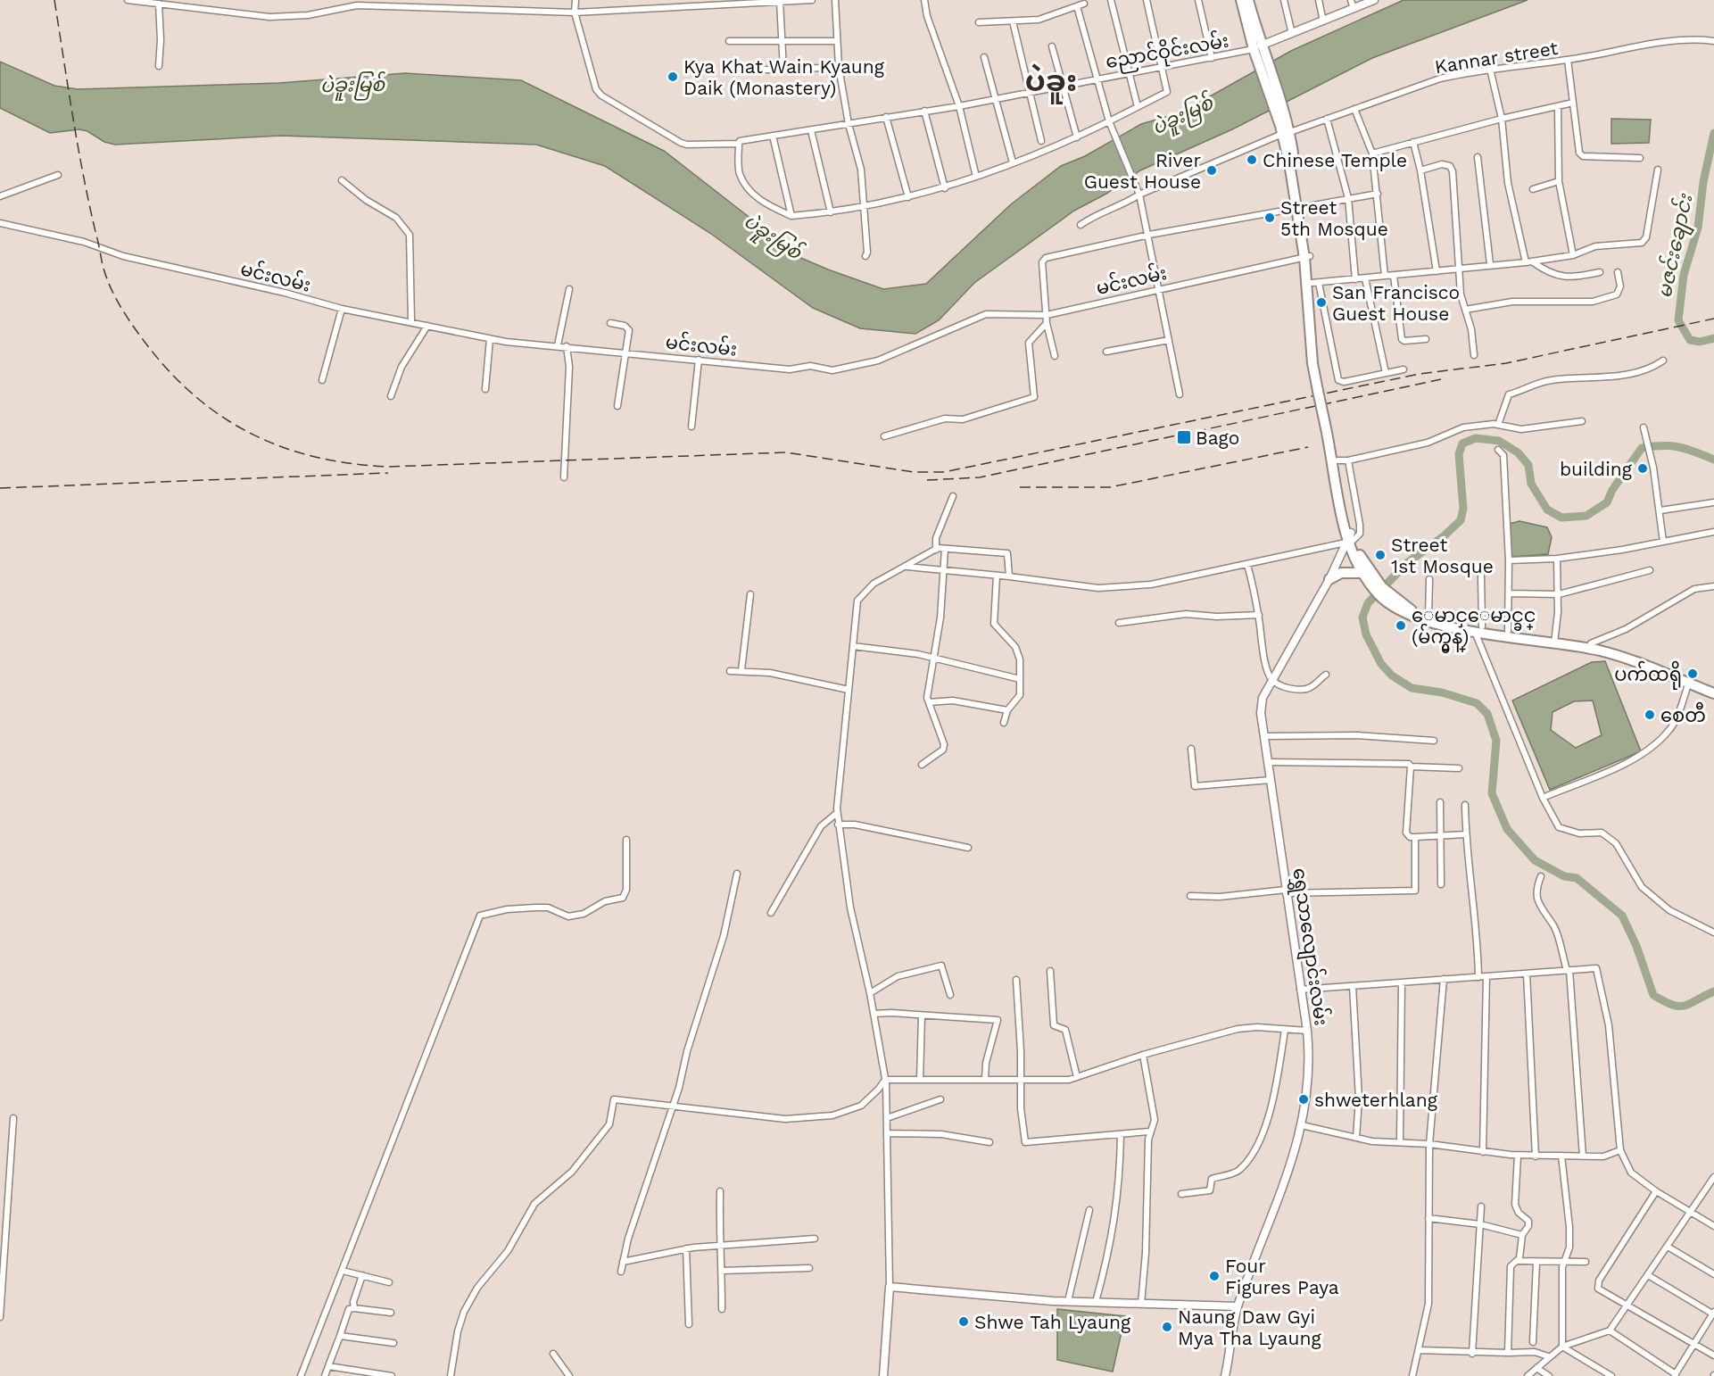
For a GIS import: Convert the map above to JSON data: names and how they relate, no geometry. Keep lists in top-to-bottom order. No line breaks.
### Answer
{"streets":{"street":["ညောင်ဝိုင်းလမ်း","Kannar street","မင်းလမ်း","ရွှေသာလျောင်းလမ်း"]},"districts":["ပဲခူး"],"water":["ပဲခူးမြစ်","မဇင်းချောင်း"],"places":{"other":["Kya Khat Wain Kyaung Daik (Monastery)","Chinese Temple","River Guest House","Street 5th Mosque","San Francisco Guest House","building","Street 1st Mosque","ေမာင္ေမာင္ခင္ (မ်က္မွန္)","ပက်ထရို","စေတီ","shweterhlang","Four Figures Paya","Shwe Tah Lyaung","Naung Daw Gyi Mya Tha Lyaung"],"transit":["Bago"]}}
